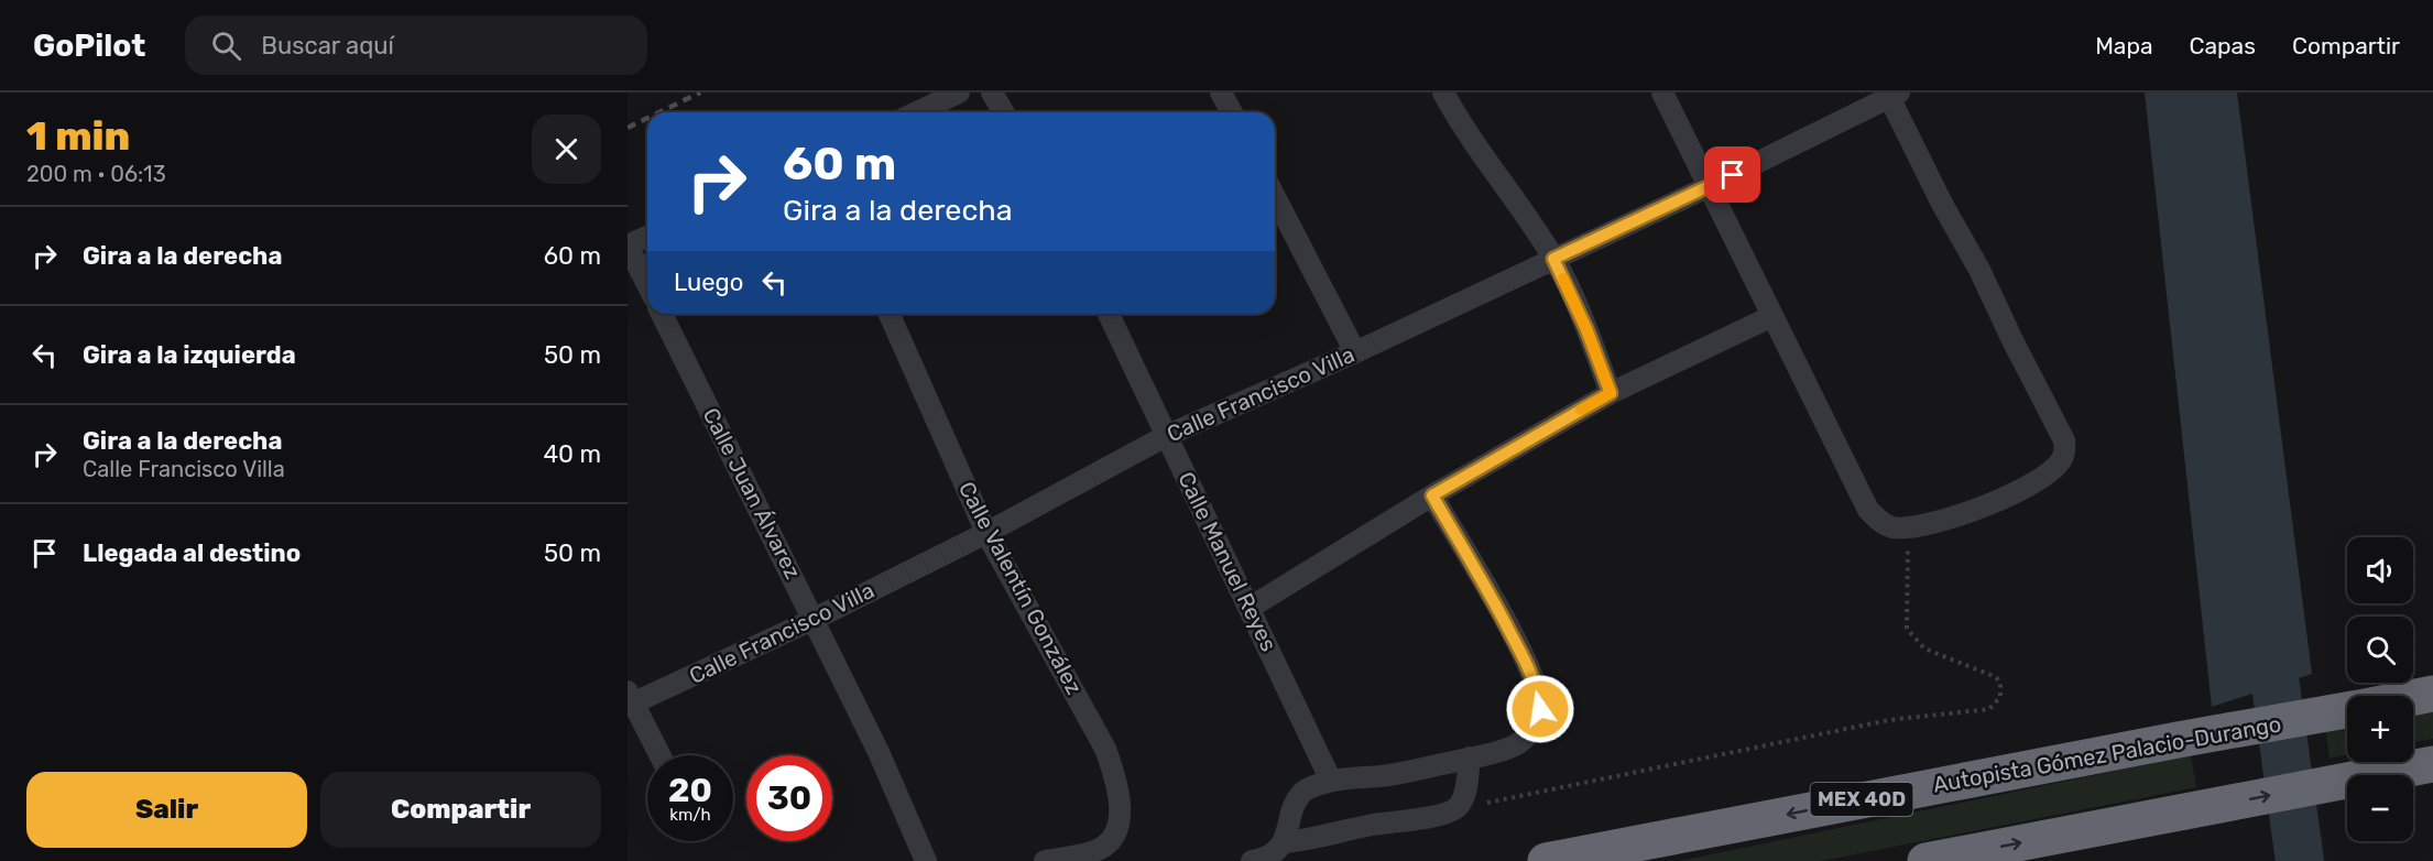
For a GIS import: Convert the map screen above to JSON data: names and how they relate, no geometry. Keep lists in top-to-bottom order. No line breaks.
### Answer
{"streets":{"highway":["Autopista Gómez Palacio-Durango","MEX 40D"],"street":["Calle Francisco Villa","Calle Juan Álvarez","Calle Manuel Reyes","Calle Valentín González"]},"crossings":[["Calle Francisco Villa","Calle Juan Álvarez"],["Calle Francisco Villa","Calle Manuel Reyes"],["Calle Francisco Villa","Calle Valentín González"]],"page":{"header":"GoPilot","search":"Buscar aquí","nav":["Mapa","Capas","Compartir"],"heading":["1 min","200 m · 06:13"],"turn":["60 m","Gira a la derecha"],"list":[{"name":"Gira a la derecha","value":"60 m"},{"name":"Gira a la izquierda","value":"50 m"},{"name":"Gira a la derecha","note":"Calle Francisco Villa","value":"40 m"},{"name":"Llegada al destino","value":"50 m"}],"then":"Luego","map_buttons":["+","−"],"speed":"20 km/h","limit":"30","buttons":["Salir","Compartir"]}}
